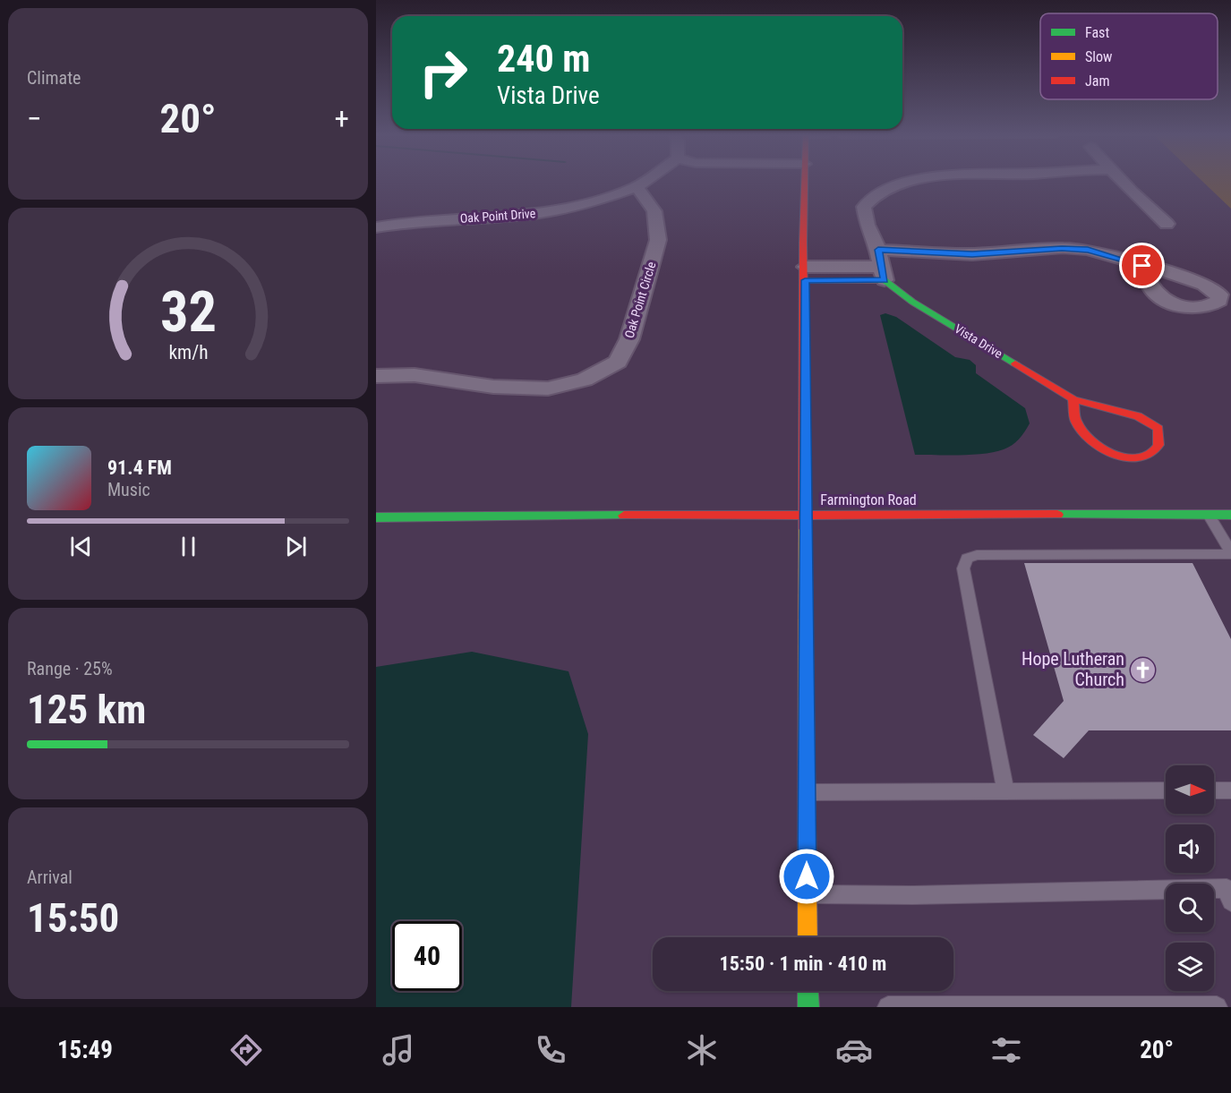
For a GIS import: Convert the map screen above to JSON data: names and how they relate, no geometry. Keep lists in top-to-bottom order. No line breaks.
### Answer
{"streets":{"street":["Oak Point Drive","Oak Point Circle","Vista Drive","Farmington Road"]},"crossings":[["Oak Point Drive","Oak Point Circle"]],"places":{"church":["Hope Lutheran Church"]},"legend":["Fast","Slow","Jam"],"north":"right","page":{"tile":["Climate",["Range · 25%","125 km"],["Arrival","15:50"]],"turn":["240 m","Vista Drive"],"heat":["−","20°","+"],"song":["91.4 FM","Music"],"limit":"40","trip":"15:50 · 1 min · 410 m","tabs":["15:49","20°"],"gauge":["32","km/h"]}}
